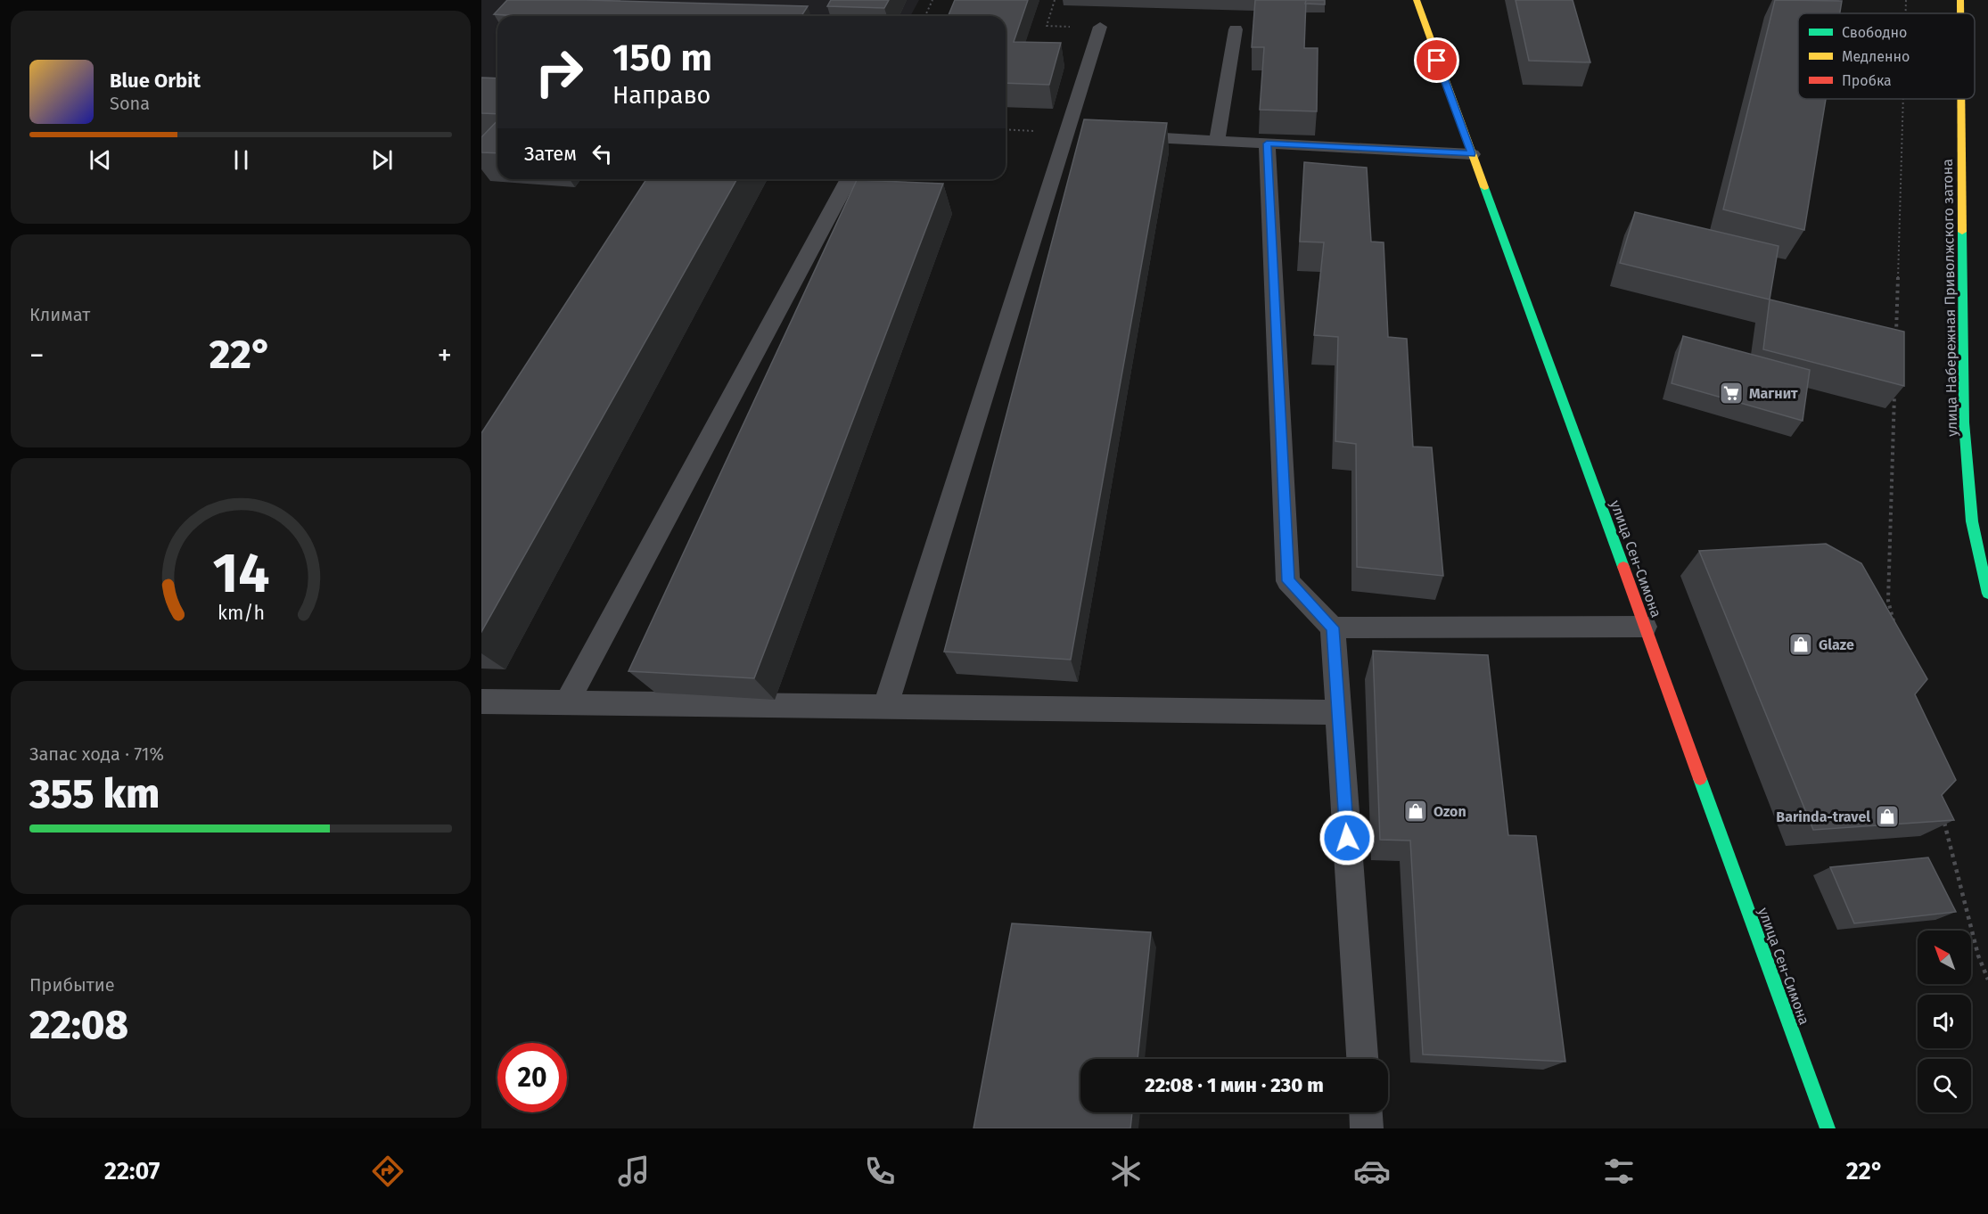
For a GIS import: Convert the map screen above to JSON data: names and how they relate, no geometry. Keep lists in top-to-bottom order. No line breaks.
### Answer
{"streets":{"street":["улица Набережная Приволжского затона","улица Сен-Симона"]},"places":{"supermarket":["Магнит"],"shop":["Glaze","Ozon","Barinda-travel"]},"legend":["Свободно","Медленно","Пробка"],"north":"top left","page":{"turn":["150 m","Направо"],"song":["Blue Orbit","Sona"],"then":"Затем","tile":["Климат",["Запас хода · 71%","355 km"],["Прибытие","22:08"]],"heat":["−","22°","+"],"limit":"20","trip":"22:08 · 1 мин · 230 m","tabs":["22:07","22°"],"gauge":["14","km/h"]}}
